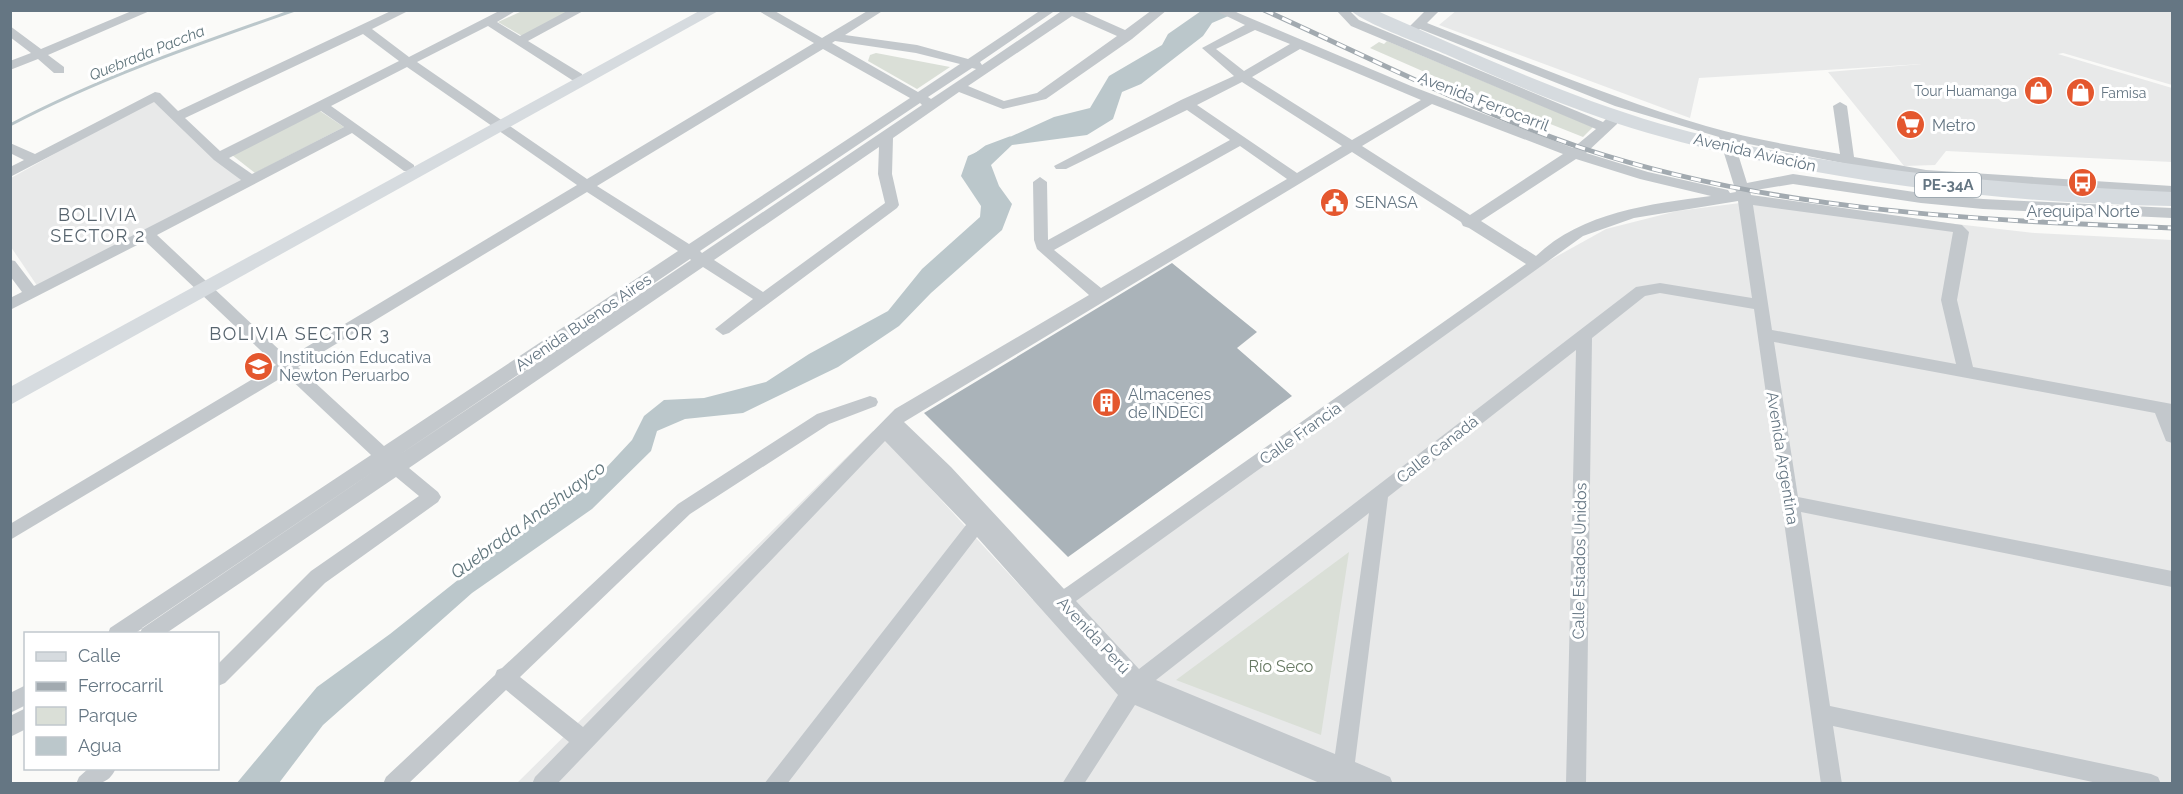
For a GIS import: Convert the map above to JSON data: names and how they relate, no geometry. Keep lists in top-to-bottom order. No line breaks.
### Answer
{"streets":{"highway":["Avenida Aviación","PE-34A"],"street":["Avenida Ferrocarril","Avenida Buenos Aires","Calle Francia","Calle Canadá","Avenida Argentina","Calle Estados Unidos","Avenida Perú"]},"crossings":[["Avenida Ferrocarril","Calle Francia"],["Avenida Ferrocarril","Avenida Argentina"],["Avenida Aviación","Avenida Argentina"],["Calle Francia","Avenida Argentina"],["Calle Francia","Avenida Perú"],["Calle Canadá","Avenida Argentina"],["Calle Canadá","Calle Estados Unidos"],["Calle Canadá","Avenida Perú"]],"districts":["BOLIVIA SECTOR 2","BOLIVIA SECTOR 3"],"water":["Quebrada Paccha","Quebrada Anashuayco"],"parks":["Río Seco"],"places":{"shop":["Tour Huamanga","Famisa"],"supermarket":["Metro"],"bus stop":["Arequipa Norte"],"public building":["SENASA"],"school or university":["Institución Educativa Newton Peruarbo"],"building":["Almacenes de INDECI"]},"legend":["Calle","Ferrocarril","Parque","Agua"]}
